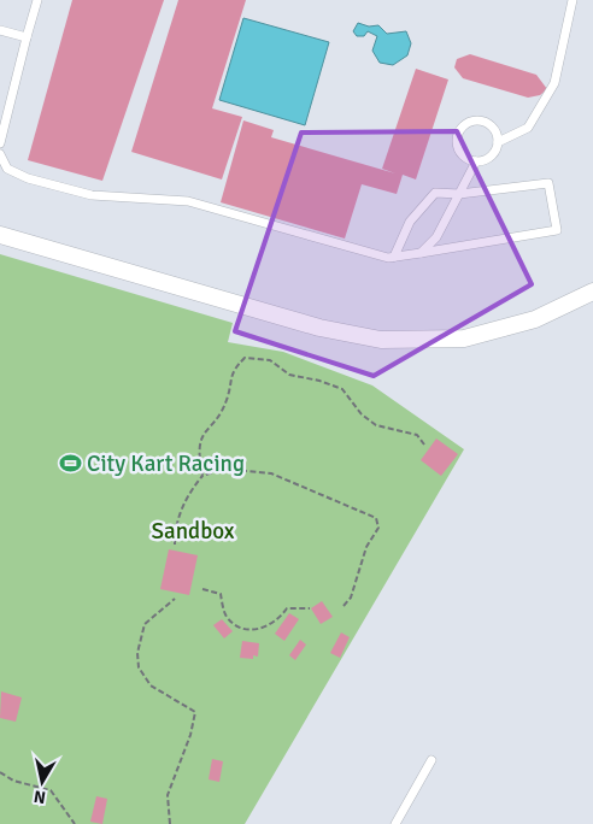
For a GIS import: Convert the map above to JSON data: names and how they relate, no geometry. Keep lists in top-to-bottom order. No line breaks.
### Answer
{"parks":["Sandbox"],"places":{"sports":["City Kart Racing"]},"north":"bottom"}
